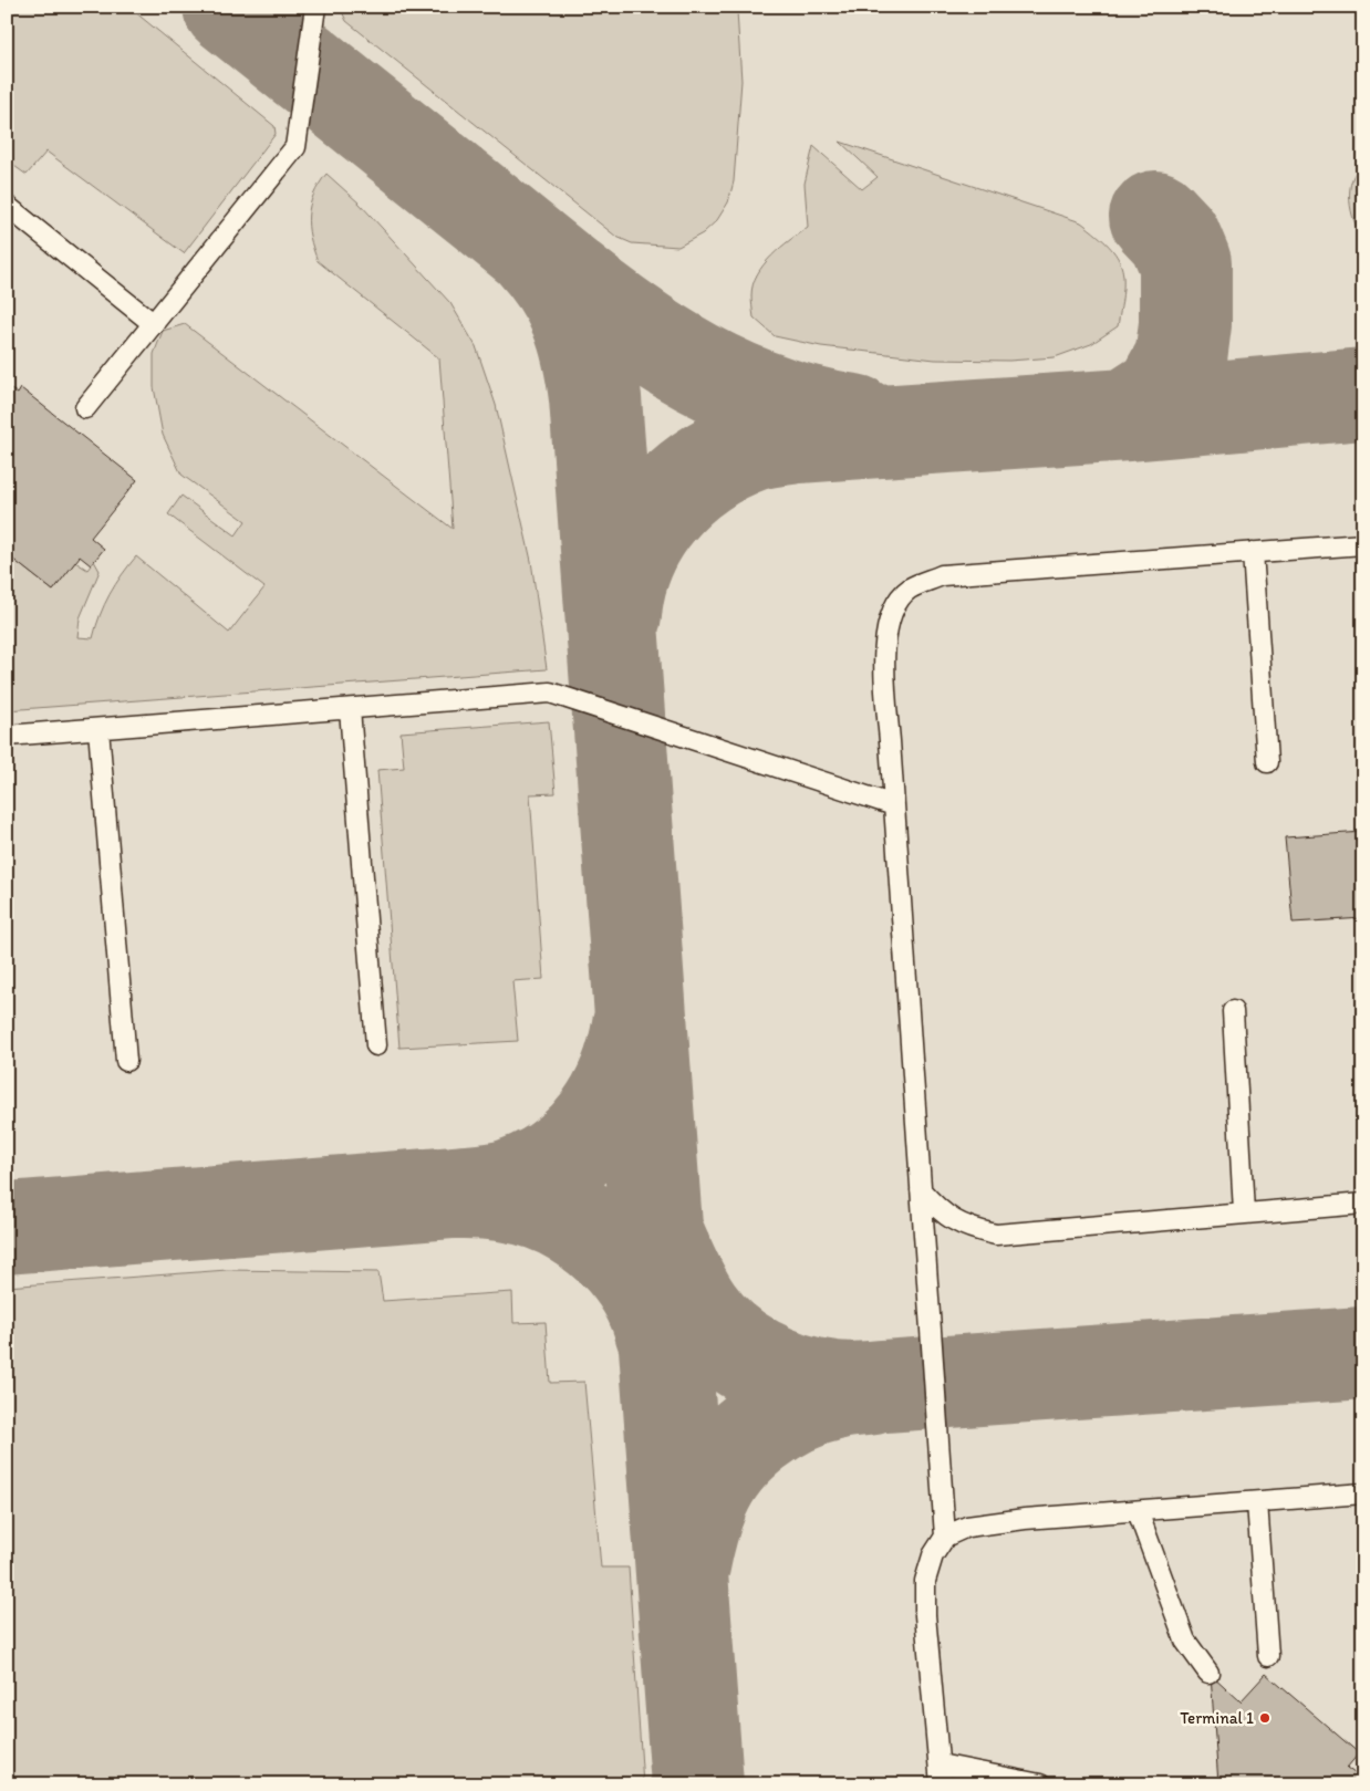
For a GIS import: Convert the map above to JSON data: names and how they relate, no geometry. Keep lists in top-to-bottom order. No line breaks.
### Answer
{"places":["Terminal 1"]}
